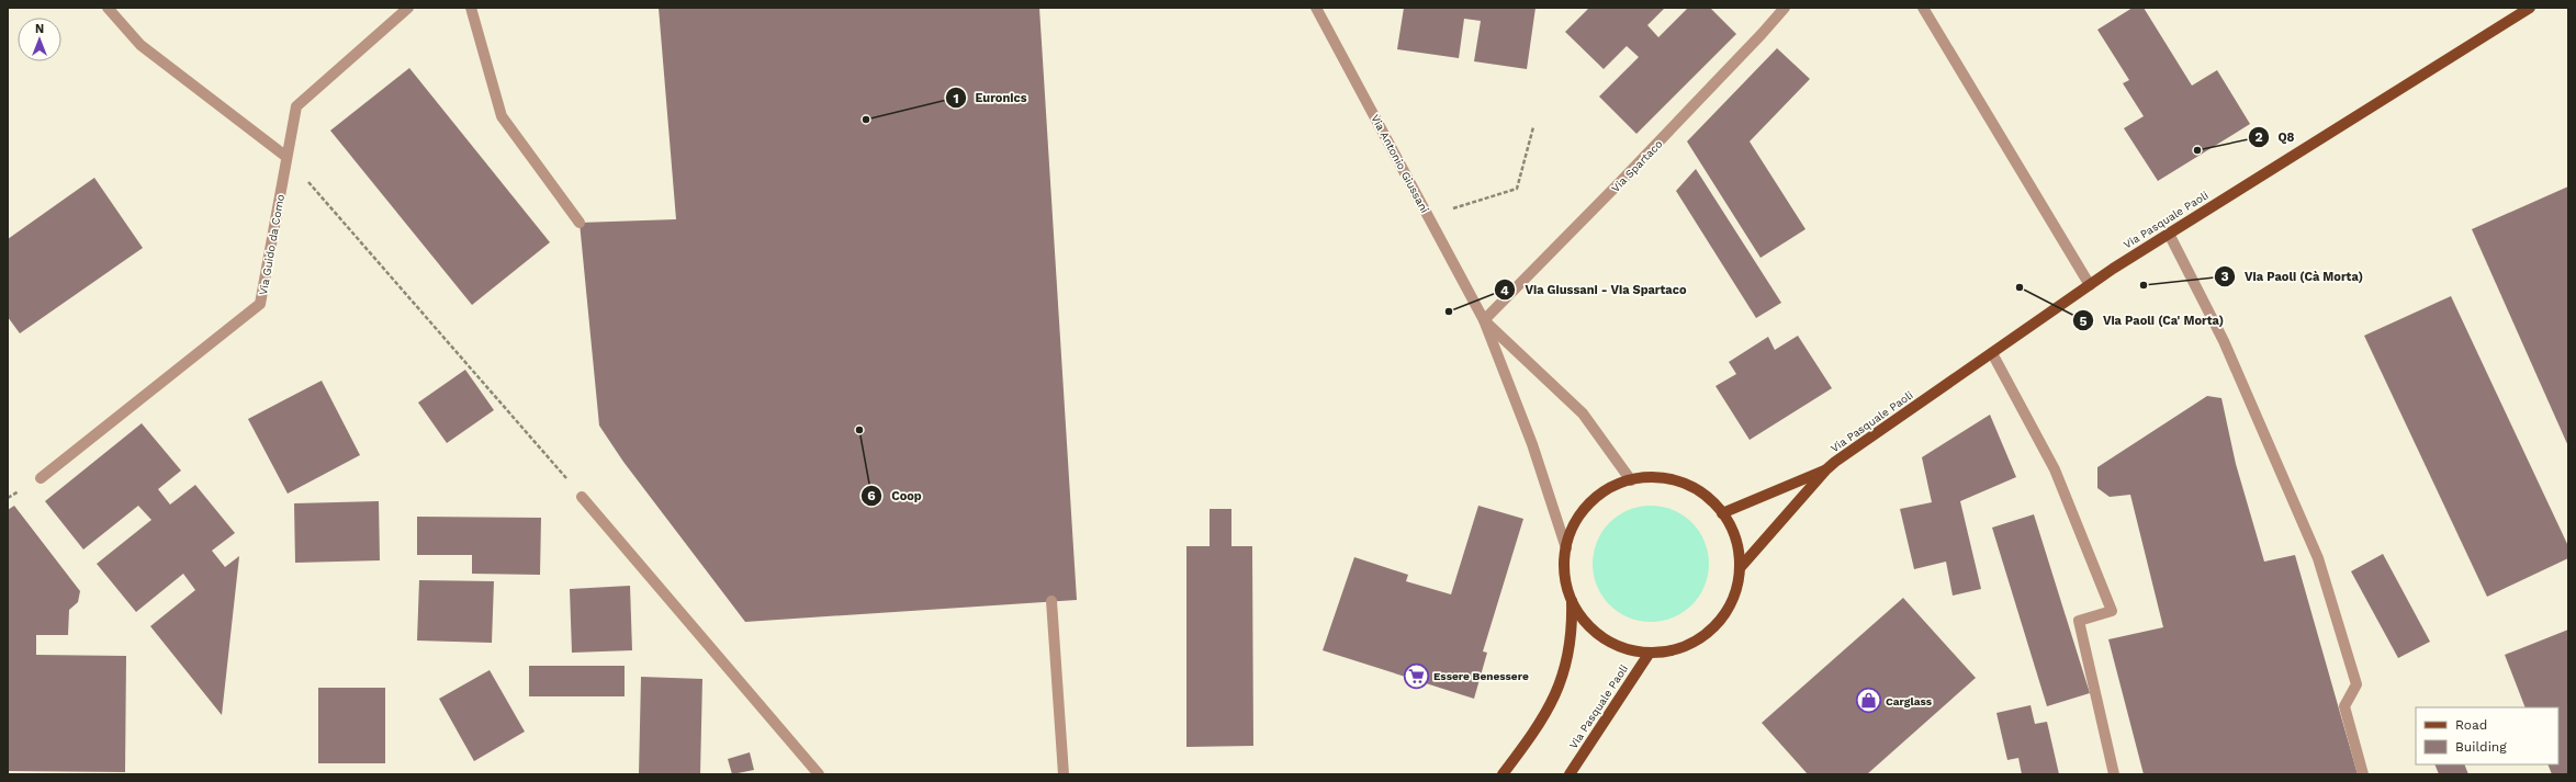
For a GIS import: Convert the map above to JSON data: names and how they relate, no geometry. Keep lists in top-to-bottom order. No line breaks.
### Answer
{"streets":{"main road":["Via Pasquale Paoli"],"street":["Via Antonio Giussani","Via Spartaco","Via Guido da Como"]},"crossings":[["Via Antonio Giussani","Via Spartaco"]],"places":{"other":["Euronics","Q8","Via Paoli (Cà Morta)","Via Paoli (Ca' Morta)","Via Giussani - Via Spartaco","Coop"],"supermarket":["Essere Benessere"],"shop":["Carglass"]},"legend":["Road","Building"],"north":"top"}
